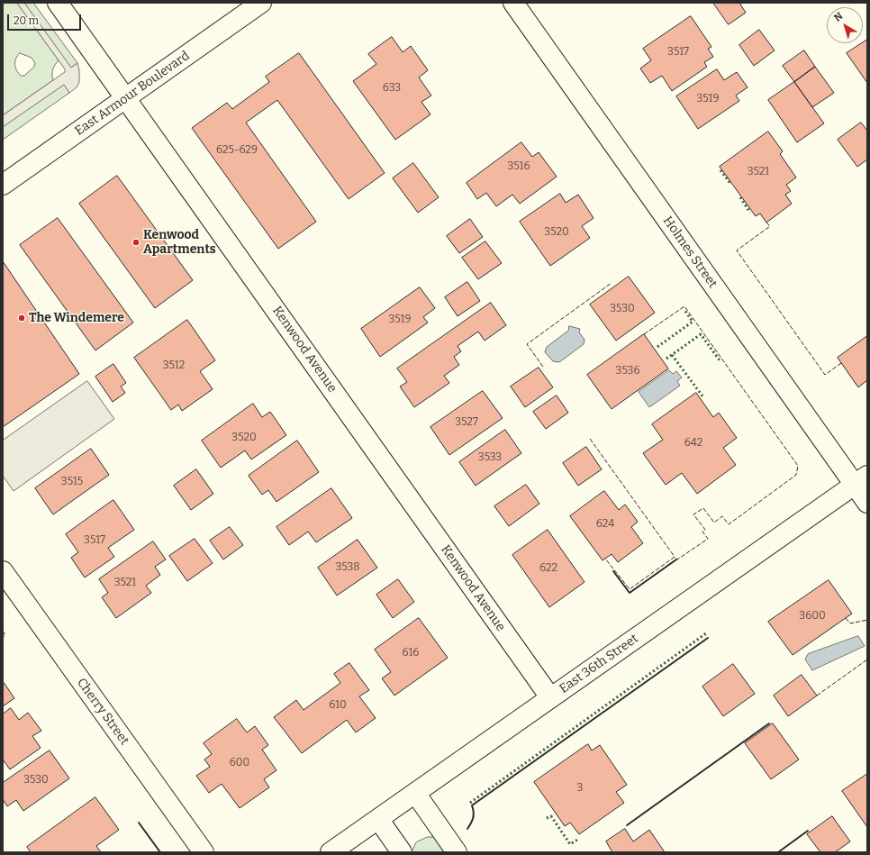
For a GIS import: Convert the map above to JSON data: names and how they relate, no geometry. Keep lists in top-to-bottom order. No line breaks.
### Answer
{"streets":{"street":["East Armour Boulevard","Holmes Street","Kenwood Avenue","East 36th Street","Cherry Street"]},"crossings":[["East Armour Boulevard","Kenwood Avenue"],["Holmes Street","East 36th Street"],["Kenwood Avenue","East 36th Street"]],"places":["Kenwood Apartments","The Windemere"],"house_numbers":["3517","633","3519","625-629","3516","3521","3520","3530","3519","3512","3536","3527","3520","642","3533","3515","624","3517","3538","622","3521","3600","616","610","600","3530","3"],"scale_bar":"20 m","north":"top left"}
